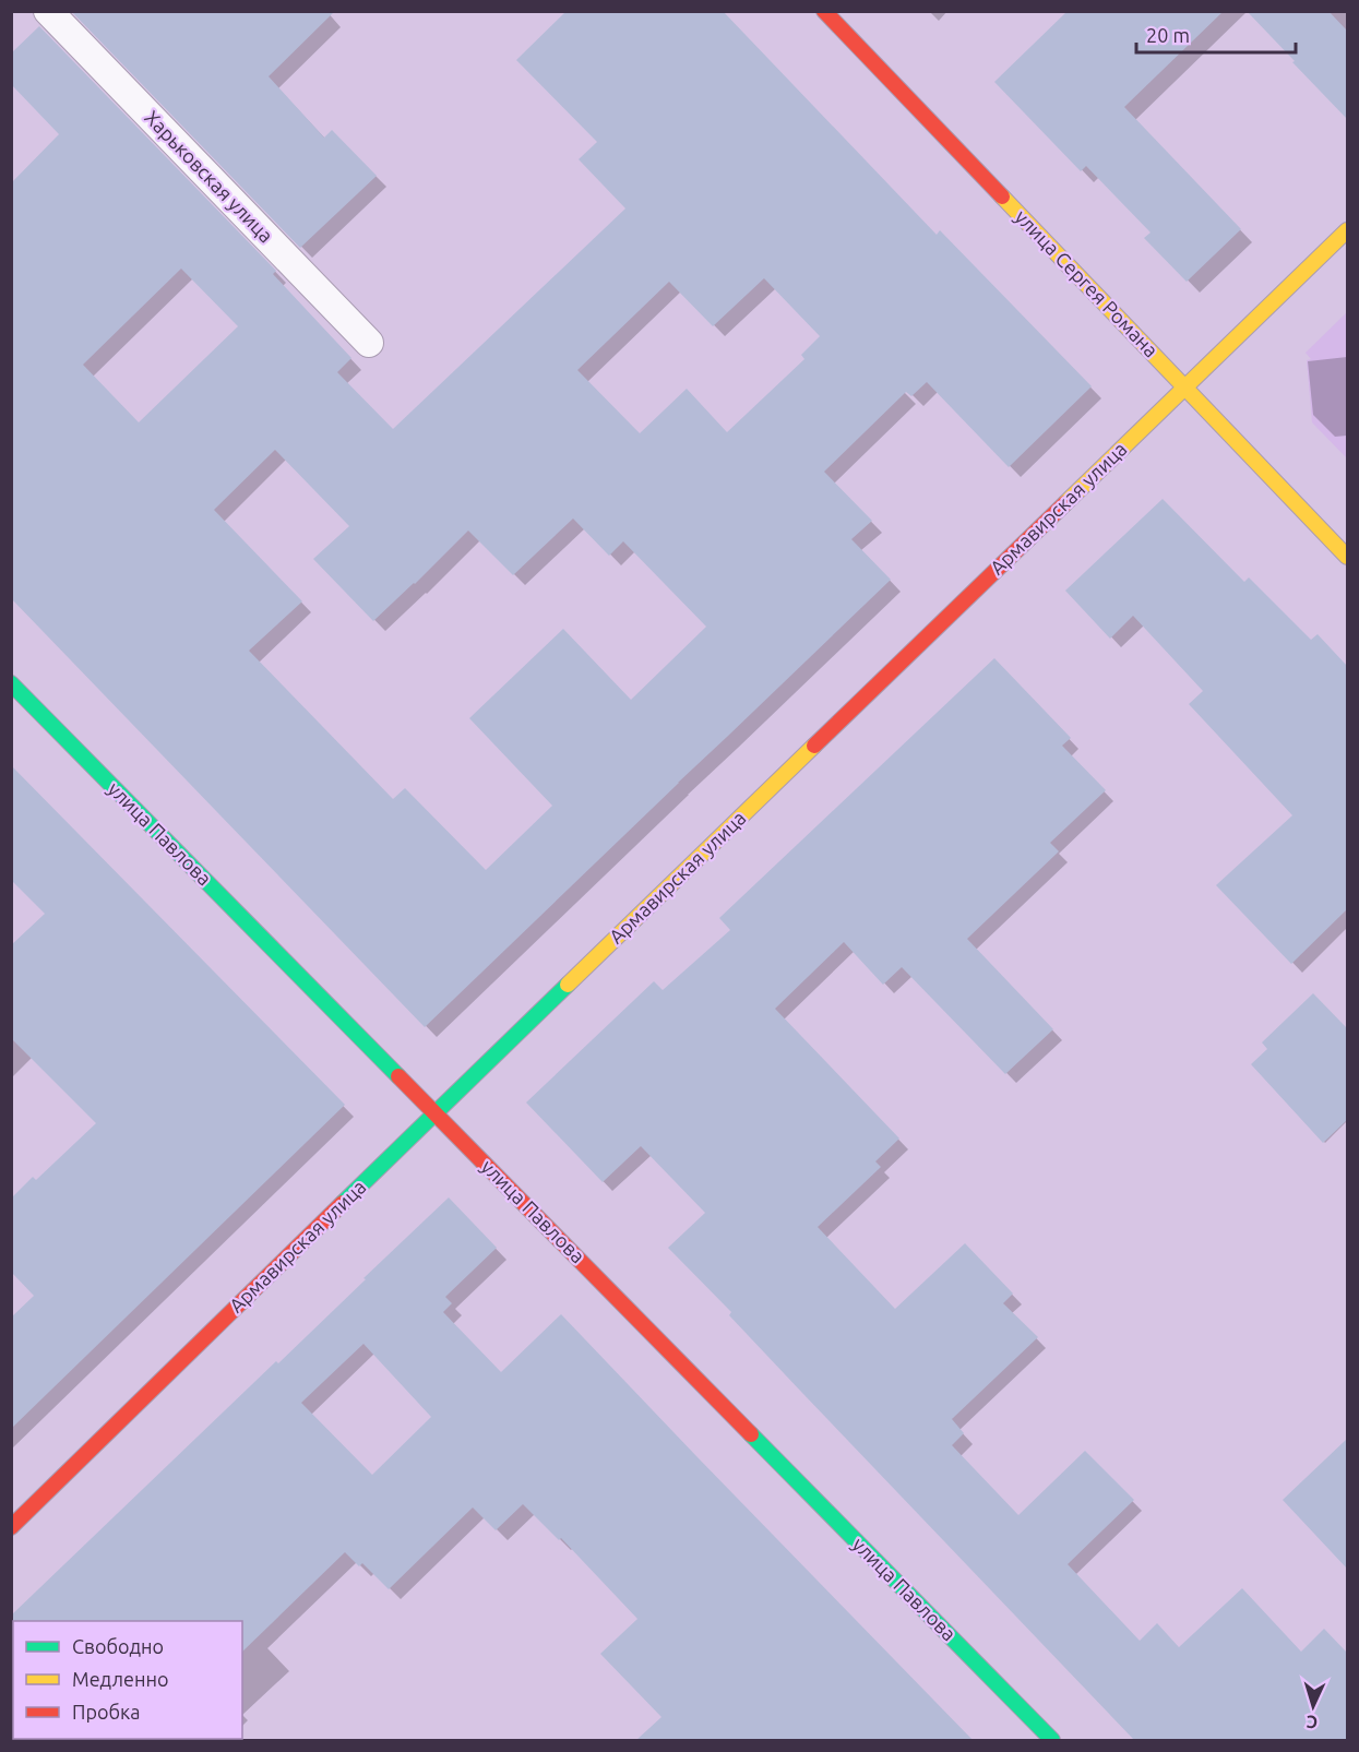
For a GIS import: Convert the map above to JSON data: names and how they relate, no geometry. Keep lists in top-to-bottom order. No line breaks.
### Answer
{"streets":{"street":["улица Сергея Романа","Армавирская улица","улица Павлова"],"lane":["Харьковская улица"]},"crossings":[["улица Сергея Романа","Армавирская улица"],["Армавирская улица","улица Павлова"]],"legend":["Свободно","Медленно","Пробка"],"scale_bar":"20 m","north":"bottom"}
